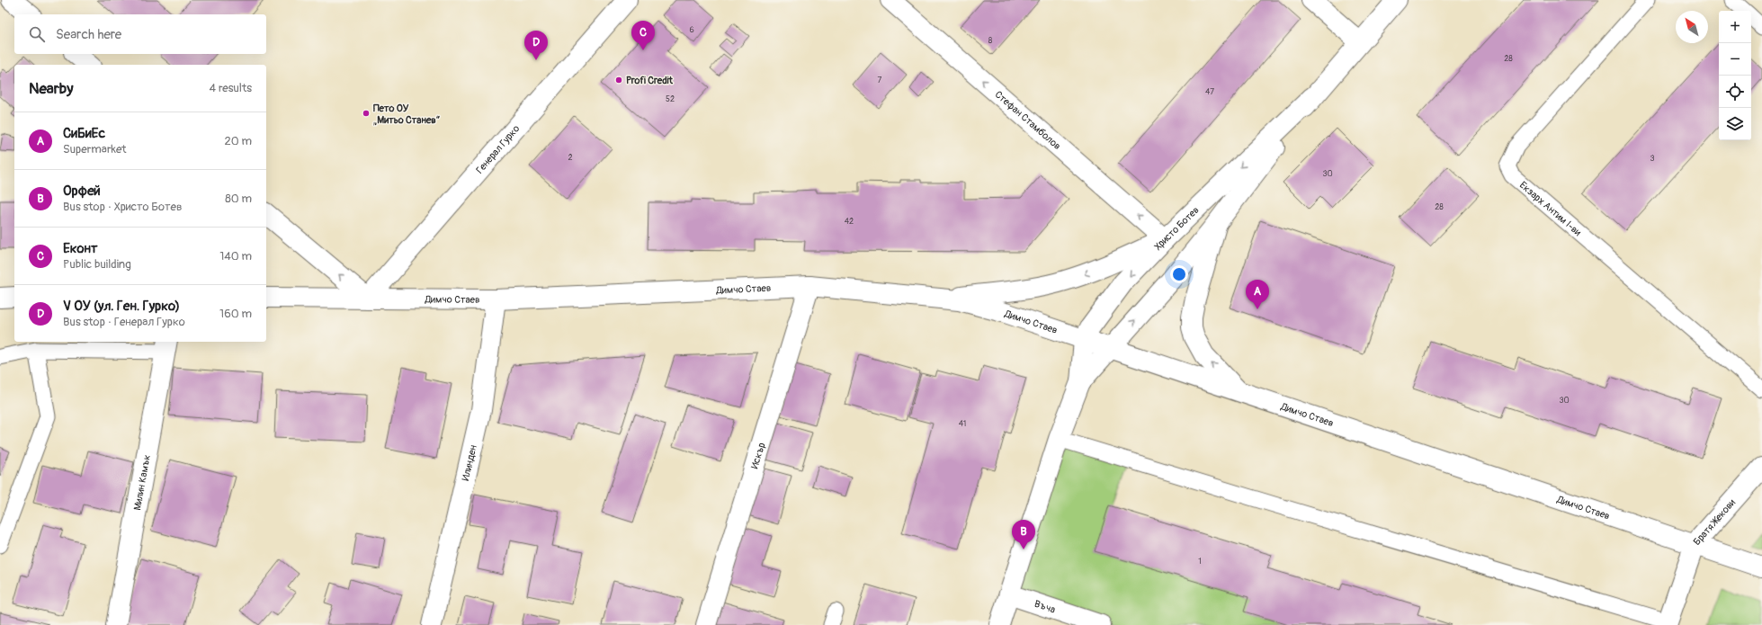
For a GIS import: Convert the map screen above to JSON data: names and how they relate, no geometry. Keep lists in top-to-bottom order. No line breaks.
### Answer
{"streets":{"street":["Стефан Стамболов","Генерал Гурко","Христо Ботев","Димчо Стаев","Искър","Илинден","Милин Камък","Братя Жекови","Въча"],"lane":["Екзарх Антим I-ви"]},"crossings":[["Стефан Стамболов","Христо Ботев"],["Генерал Гурко","Димчо Стаев"],["Христо Ботев","Димчо Стаев"],["Христо Ботев","Въча"],["Димчо Стаев","Искър"],["Димчо Стаев","Илинден"],["Димчо Стаев","Братя Жекови"]],"one_way":["Стефан Стамболов"],"places":["Profi Credit","Пето ОУ „Митьо Станев“"],"house_numbers":["6","8","28","7","47","52","2","3","30","28","42","30","41","1"],"north":"top left","page":{"map_buttons":["+","−"],"search":"Search here","pins":["C","D","A","B"],"heading":["Nearby","4 results"],"list":[{"mark":"A","name":"СиБиЕс","note":"Supermarket","value":"20 m"},{"mark":"B","name":"Орфей","note":"Bus stop · Христо Ботев","value":"80 m"},{"mark":"C","name":"Еконт","note":"Public building","value":"140 m"},{"mark":"D","name":"V ОУ (ул. Ген. Гурко)","note":"Bus stop · Генерал Гурко","value":"160 m"}]}}
